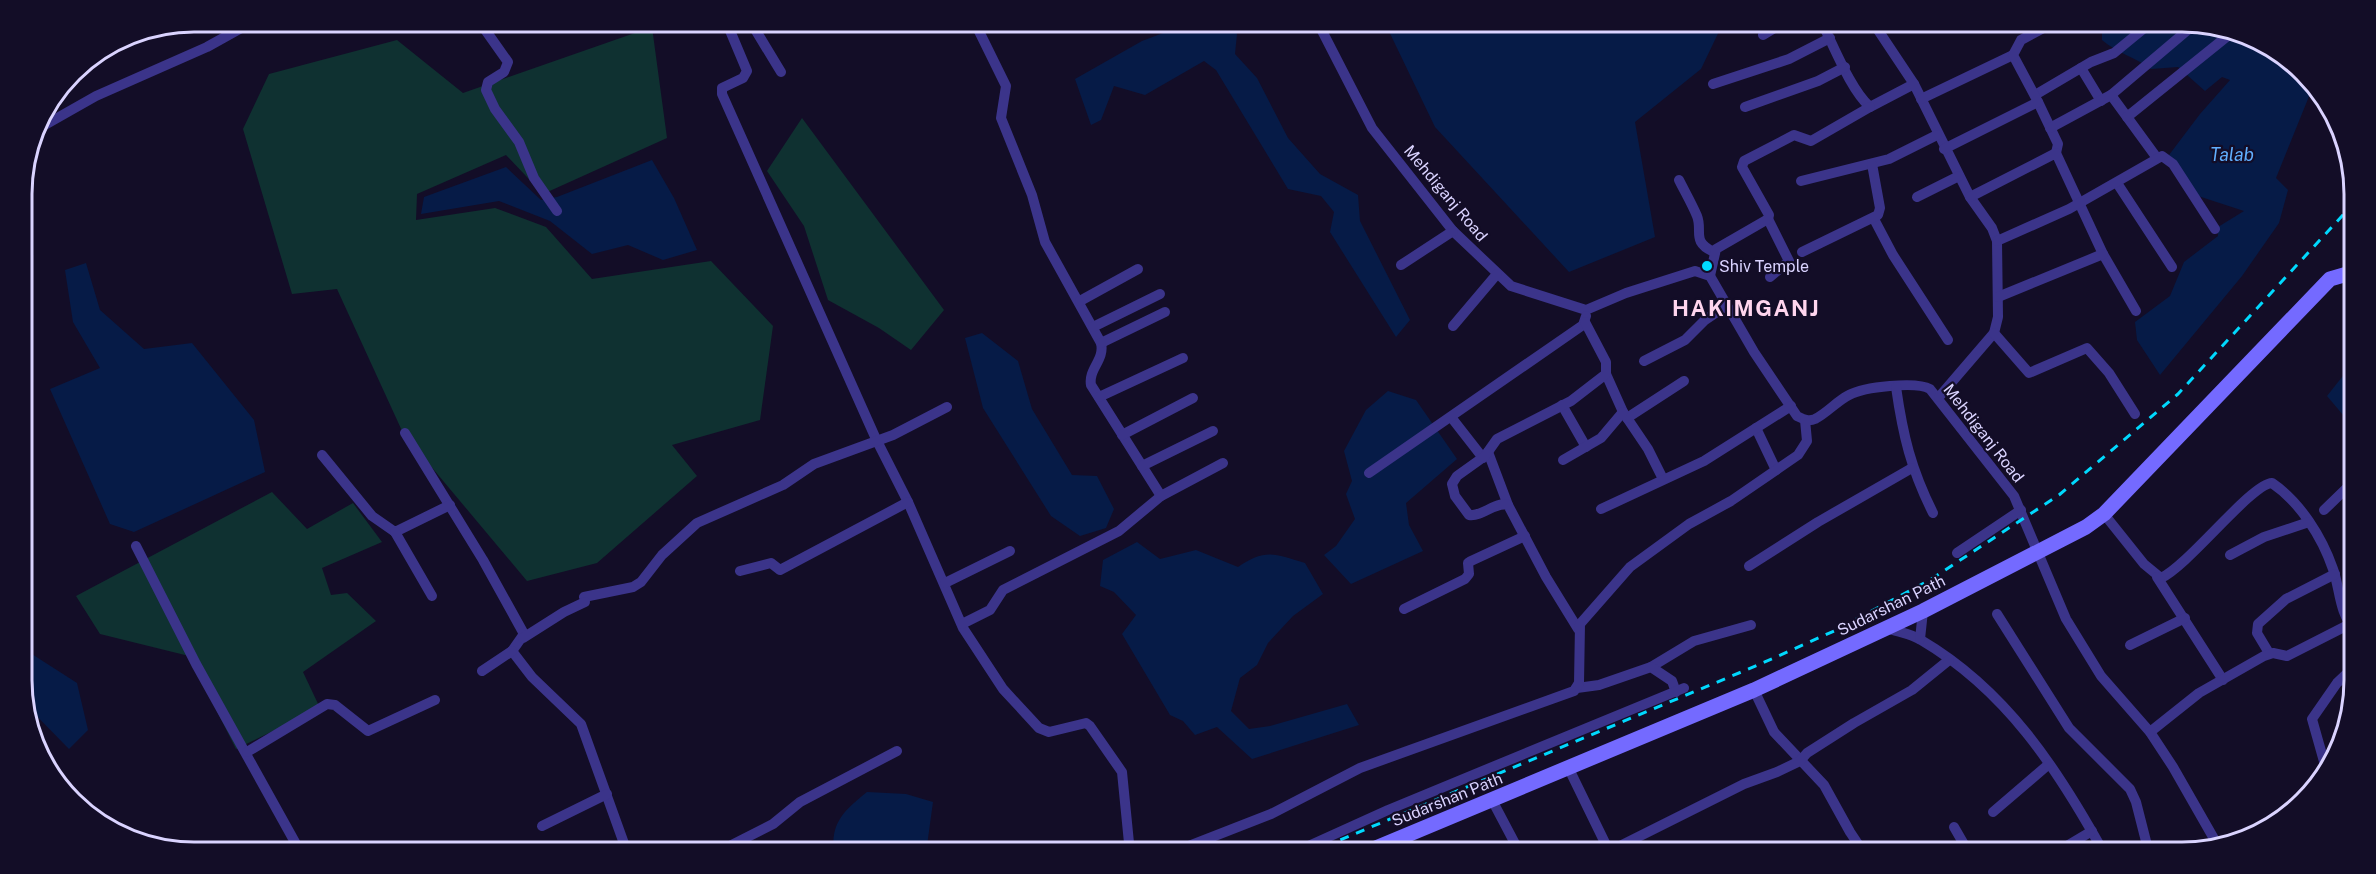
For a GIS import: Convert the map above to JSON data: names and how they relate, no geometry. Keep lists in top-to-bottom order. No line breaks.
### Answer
{"streets":{"main road":["Sudarshan Path"],"street":["Mehdiganj Road"]},"crossings":[["Mehdiganj Road","Sudarshan Path"]],"districts":["HAKIMGANJ"],"water":["Talab"],"places":["Shiv Temple"]}
